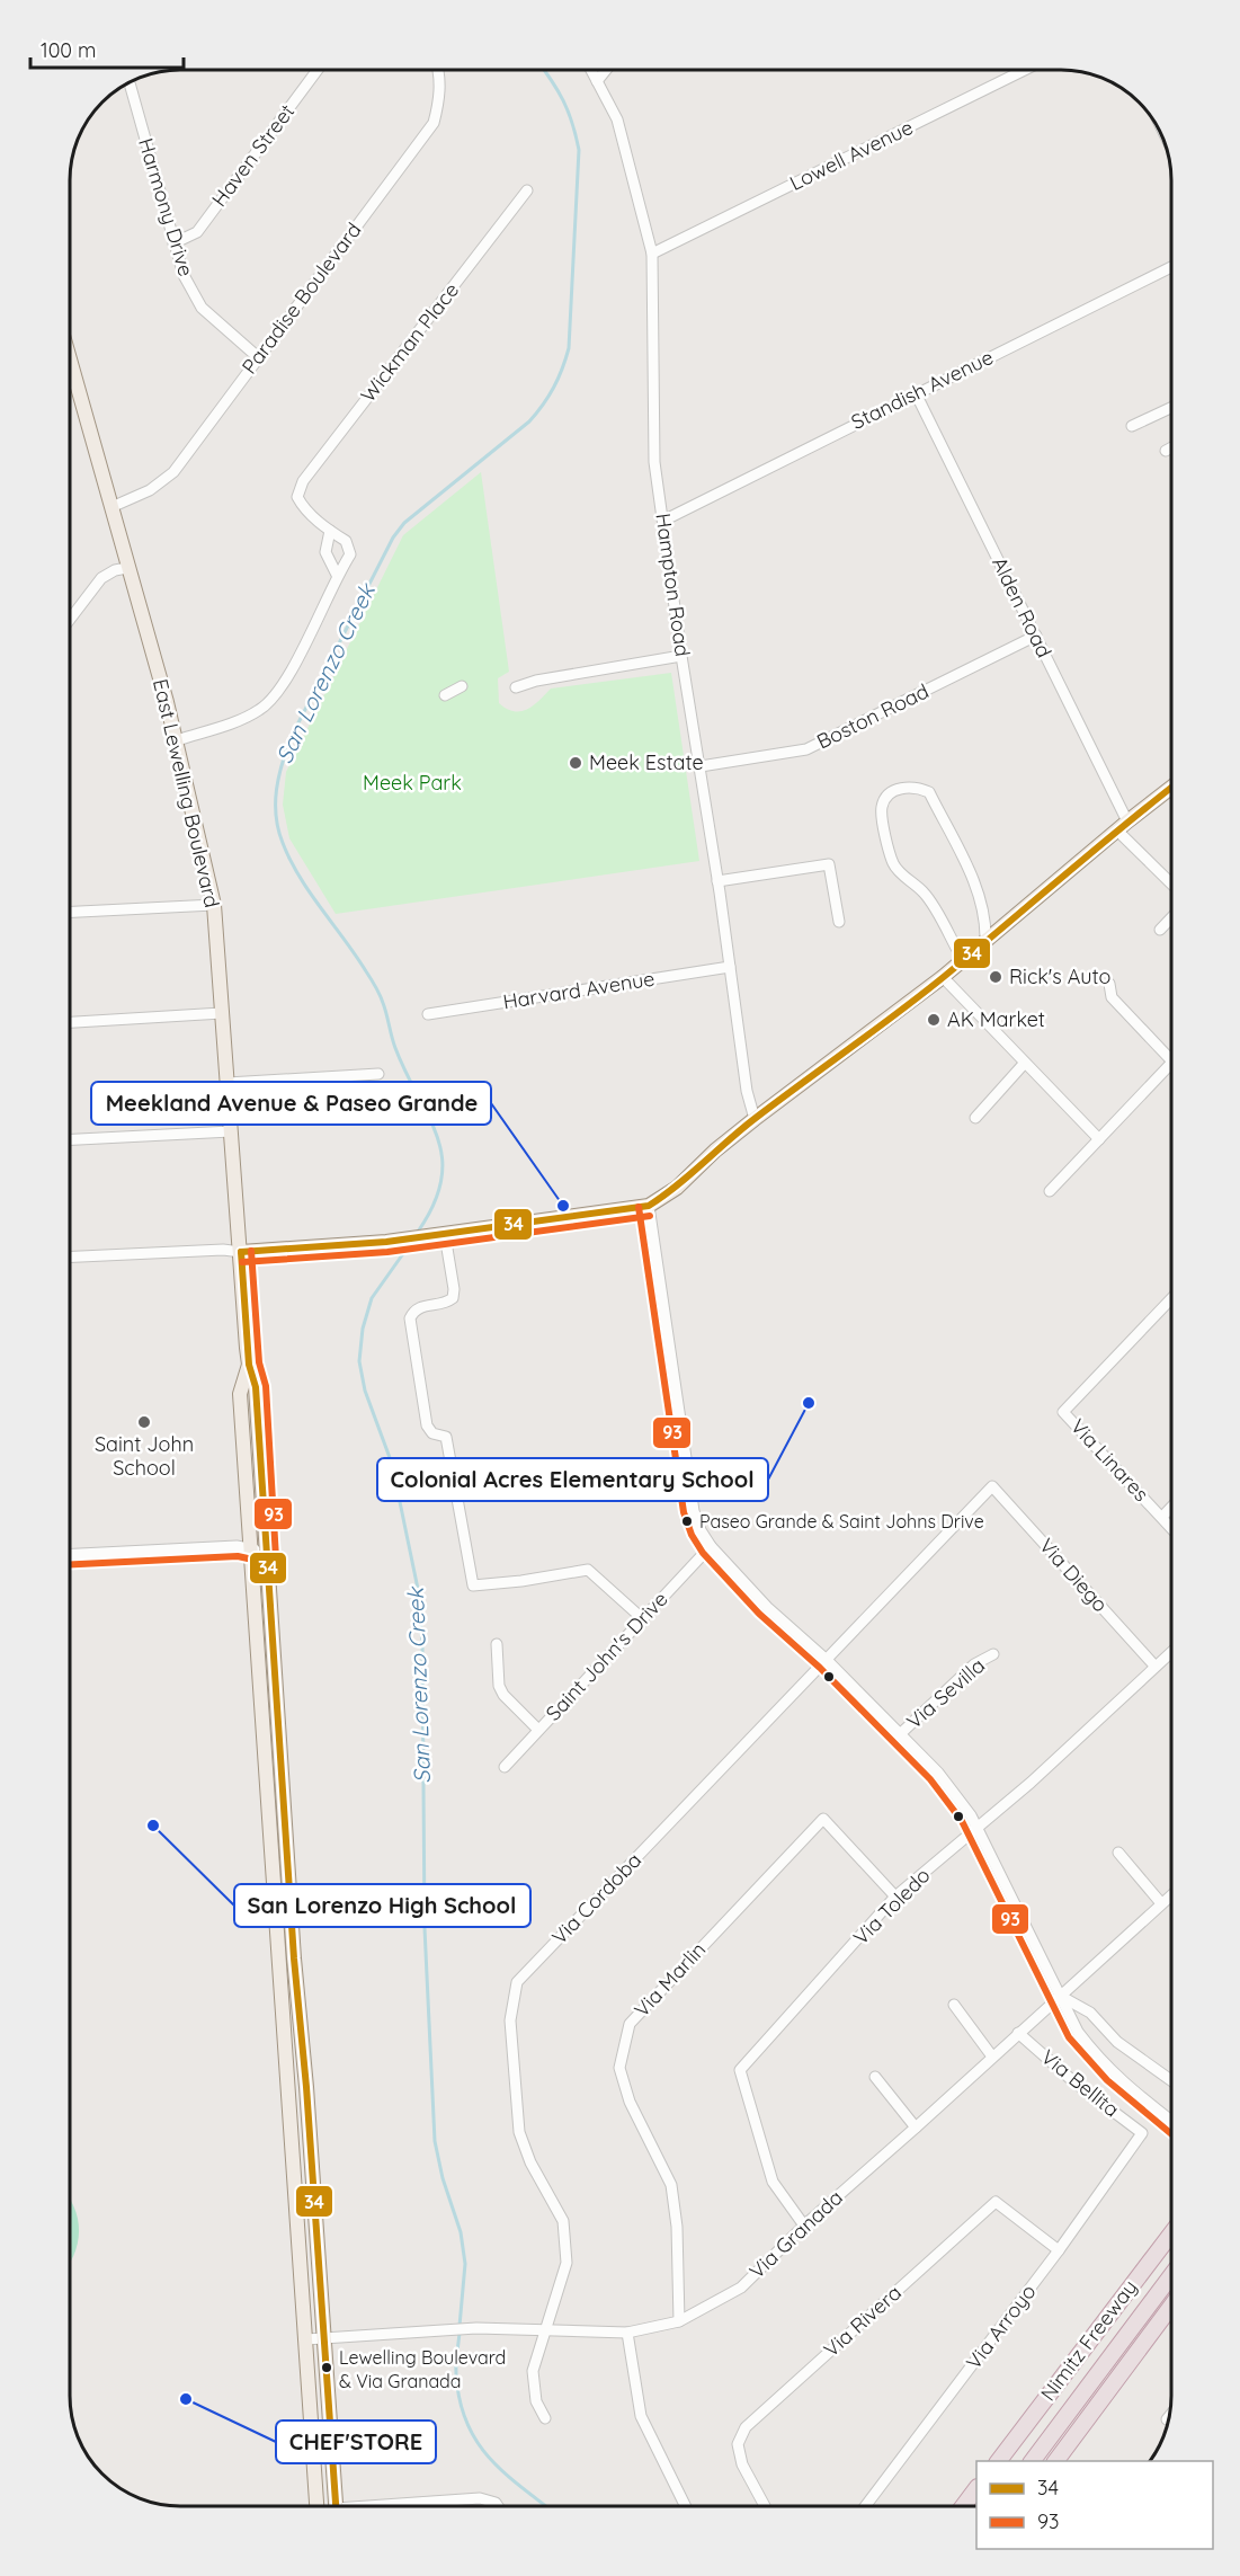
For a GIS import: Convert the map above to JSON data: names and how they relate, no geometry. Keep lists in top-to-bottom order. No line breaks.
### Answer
{"streets":{"highway":["Nimitz Freeway"],"main road":["East Lewelling Boulevard"],"street":["Haven Street","Lowell Avenue","Harmony Drive","Paradise Boulevard","Wickman Place","Standish Avenue","Hampton Road","Alden Road","Boston Road","Harvard Avenue","Via Linares","Via Diego","Saint John's Drive","Via Sevilla","Via Cordoba","Via Toledo","Via Marlin","Via Bellita","Via Granada","Via Rivera","Via Arroyo"]},"crossings":[["Haven Street","Harmony Drive"],["Lowell Avenue","Hampton Road"],["Harmony Drive","Paradise Boulevard"],["Paradise Boulevard","East Lewelling Boulevard"],["Standish Avenue","Hampton Road"],["Standish Avenue","Alden Road"],["Hampton Road","Boston Road"],["Hampton Road","Harvard Avenue"],["Alden Road","Boston Road"],["East Lewelling Boulevard","Via Granada"],["Via Diego","Via Cordoba"],["Via Diego","Via Toledo"],["Via Cordoba","Via Granada"],["Via Toledo","Via Marlin"],["Via Toledo","Via Granada"],["Via Marlin","Via Granada"],["Via Bellita","Via Granada"],["Via Bellita","Via Arroyo"],["Via Rivera","Via Arroyo"]],"water":["San Lorenzo Creek"],"parks":["Meek Park"],"places":["Meek Estate","Rick's Auto","AK Market","Meekland Avenue & Paseo Grande","Colonial Acres Elementary School","Saint John School","Paseo Grande & Saint Johns Drive","San Lorenzo High School","Lewelling Boulevard & Via Granada","CHEF'STORE"],"lines":["transit line 34","transit line 93"],"legend":["34","93"],"scale_bar":"100 m"}
